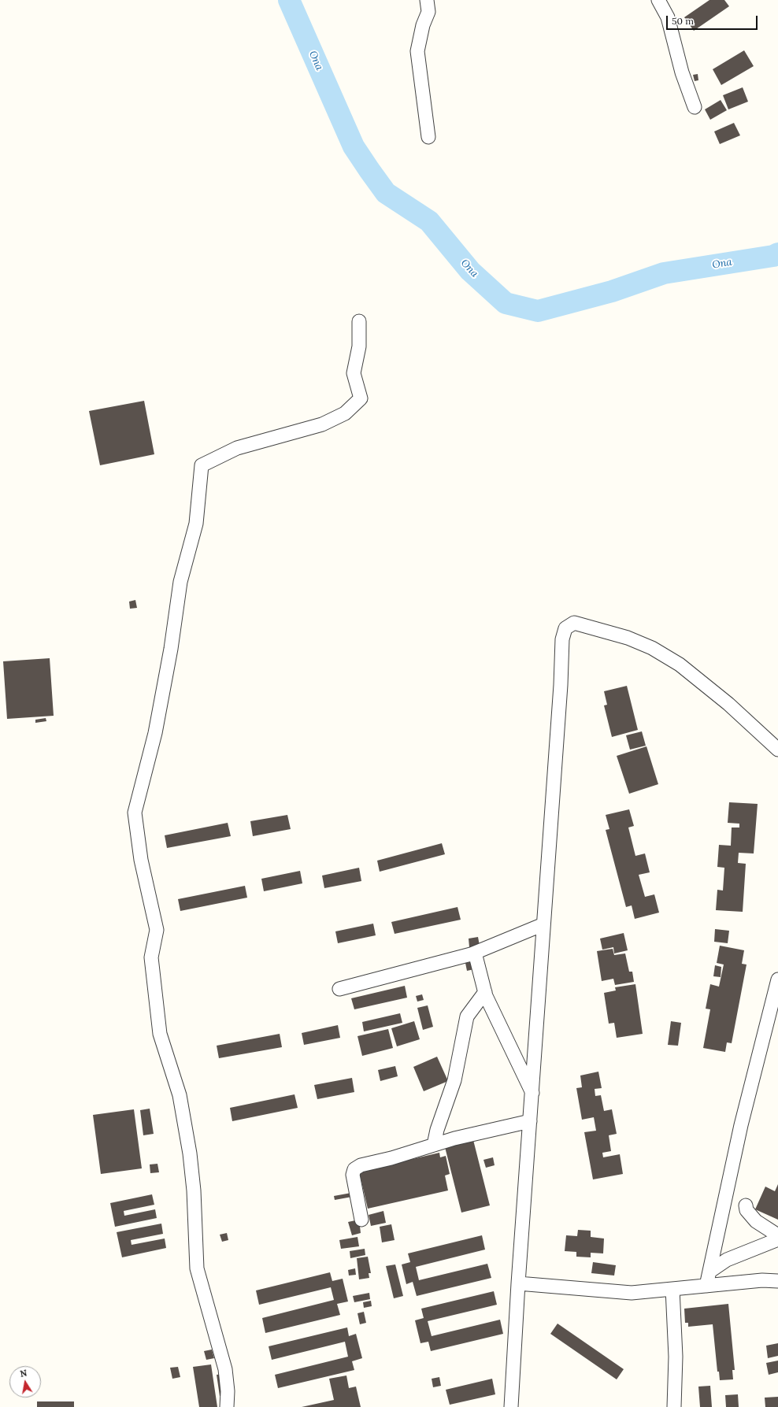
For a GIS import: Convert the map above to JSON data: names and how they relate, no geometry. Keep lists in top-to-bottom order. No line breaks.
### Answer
{"water":["Ona"],"scale_bar":"50 m","north":"top"}
